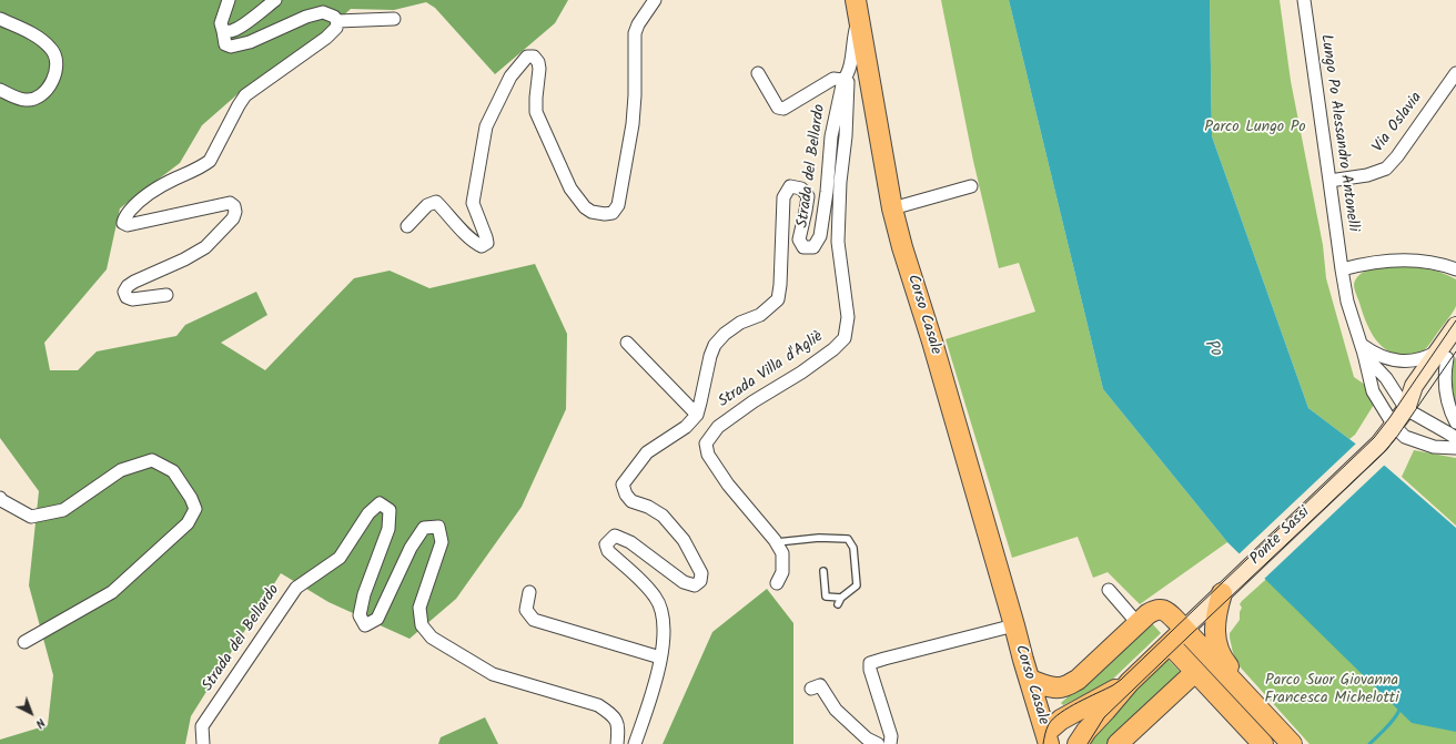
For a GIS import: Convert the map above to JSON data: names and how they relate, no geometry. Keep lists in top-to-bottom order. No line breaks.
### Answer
{"streets":{"main road":["Corso Casale","Ponte Sassi"],"street":["Via Oslavia","Lungo Po Alessandro Antonelli","Strada del Bellardo","Strada Villa d'Agliè"]},"crossings":[["Via Oslavia","Lungo Po Alessandro Antonelli"],["Lungo Po Alessandro Antonelli","Ponte Sassi"],["Strada del Bellardo","Corso Casale"],["Strada del Bellardo","Strada Villa d'Agliè"]],"water":["Po"],"parks":["Parco Lungo Po","Parco Suor Giovanna Francesca Michelotti"],"north":"bottom right"}
